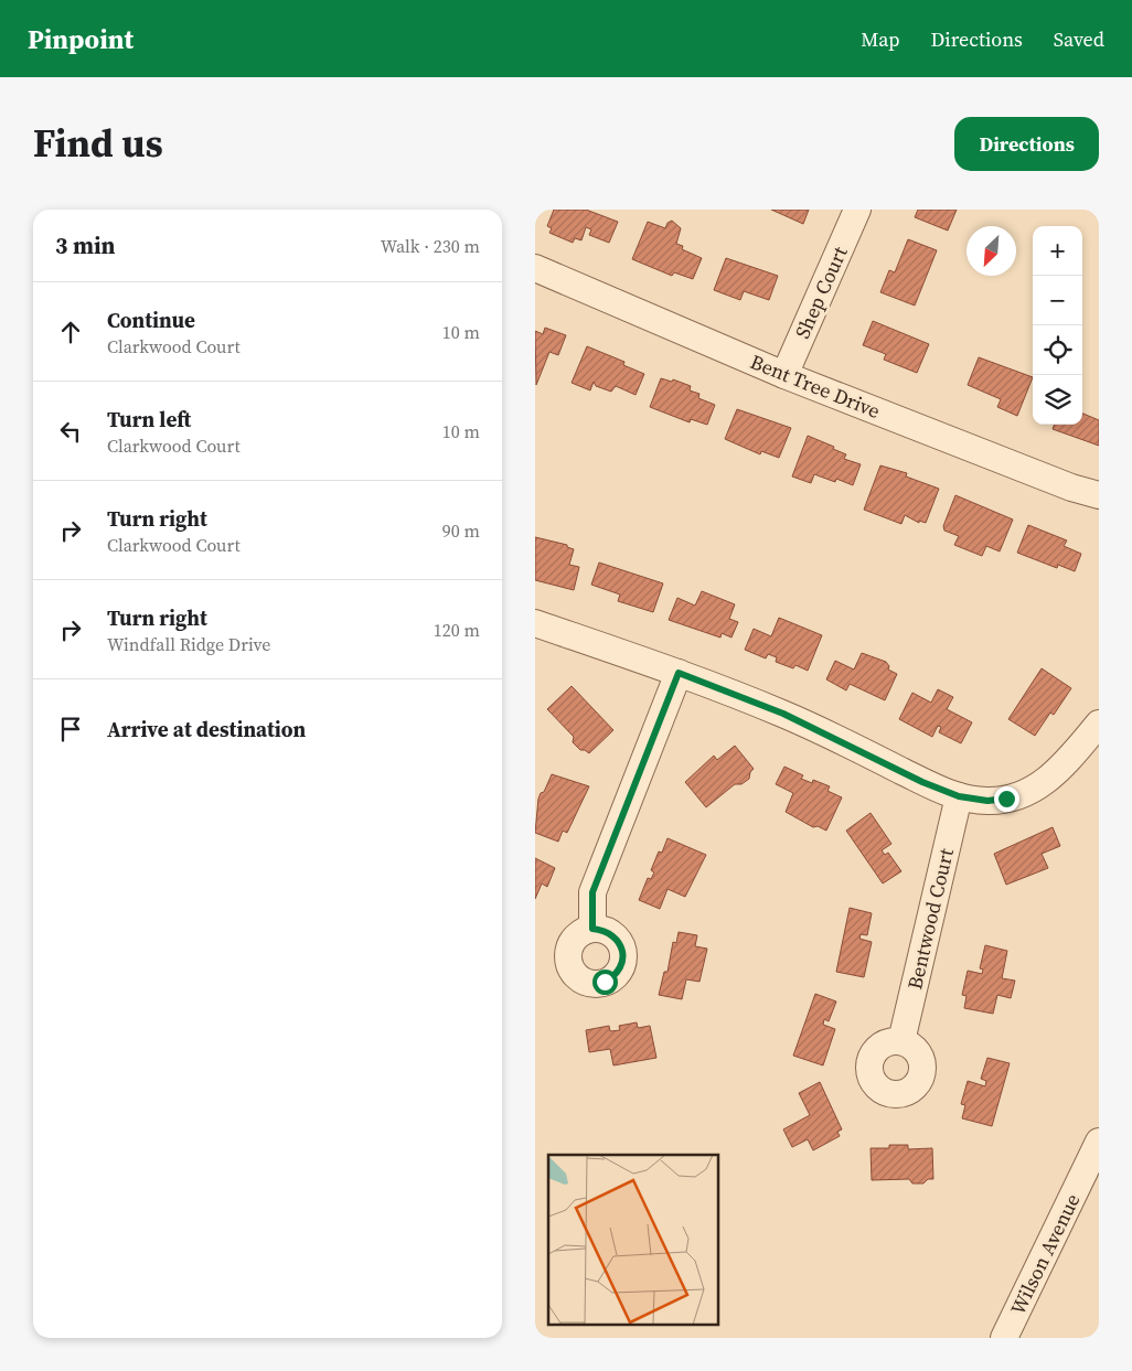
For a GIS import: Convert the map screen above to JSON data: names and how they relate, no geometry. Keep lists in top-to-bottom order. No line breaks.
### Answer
{"streets":{"street":["Shep Court","Bent Tree Drive","Bentwood Court","Wilson Avenue"]},"crossings":[["Shep Court","Bent Tree Drive"]],"north":"bottom left","page":{"header":"Pinpoint","nav":["Map","Directions","Saved"],"title":"Find us","buttons":"Directions","heading":["3 min","Walk · 230 m"],"map_buttons":["+","−"],"list":[["Continue","Clarkwood Court","10 m"],["Turn left","Clarkwood Court","10 m"],["Turn right","Clarkwood Court","90 m"],["Turn right","Windfall Ridge Drive","120 m"],"Arrive at destination"]}}
